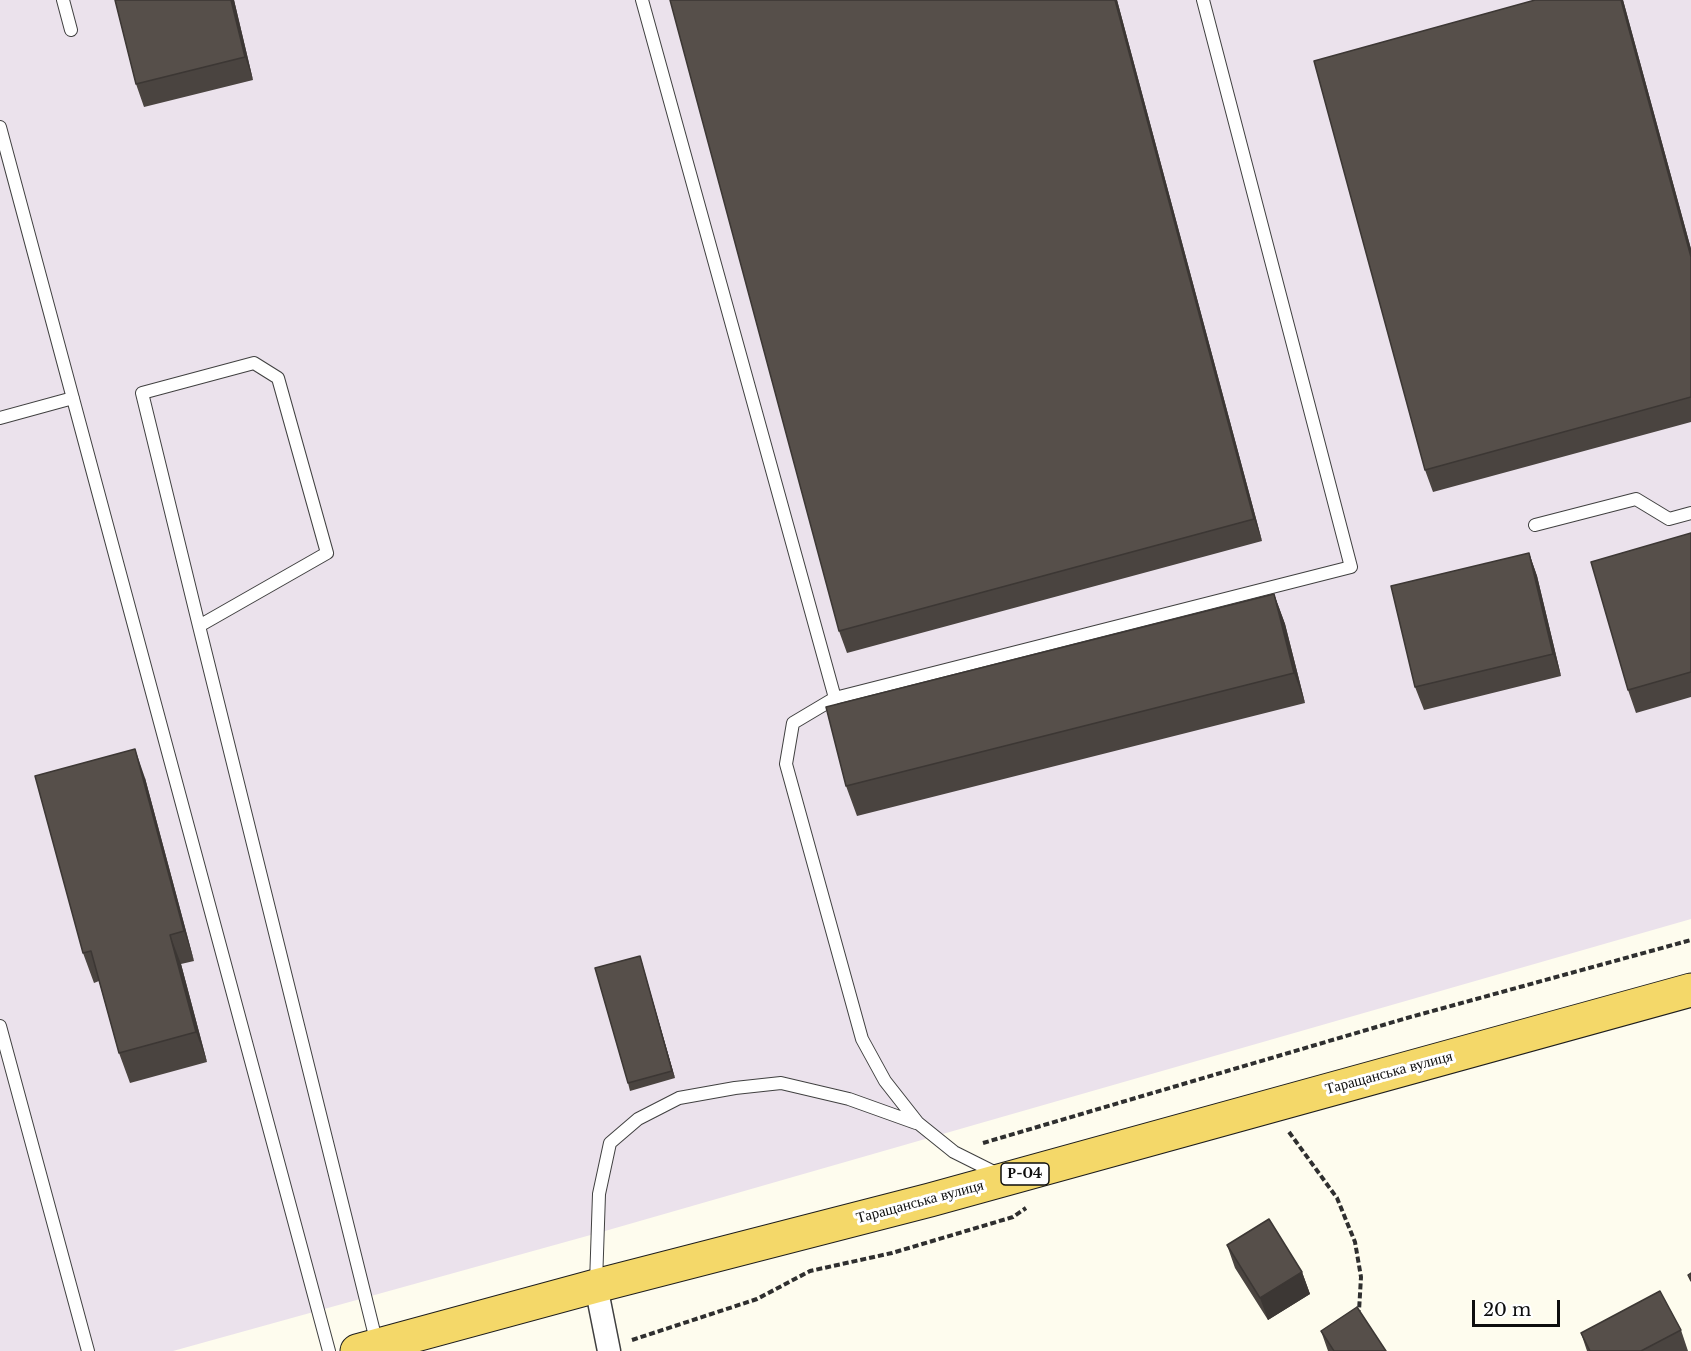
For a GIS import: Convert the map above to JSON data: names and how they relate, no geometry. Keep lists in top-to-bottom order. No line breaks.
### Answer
{"streets":{"main road":["Таращанська вулиця","Р-04"]},"scale_bar":"20 m"}
